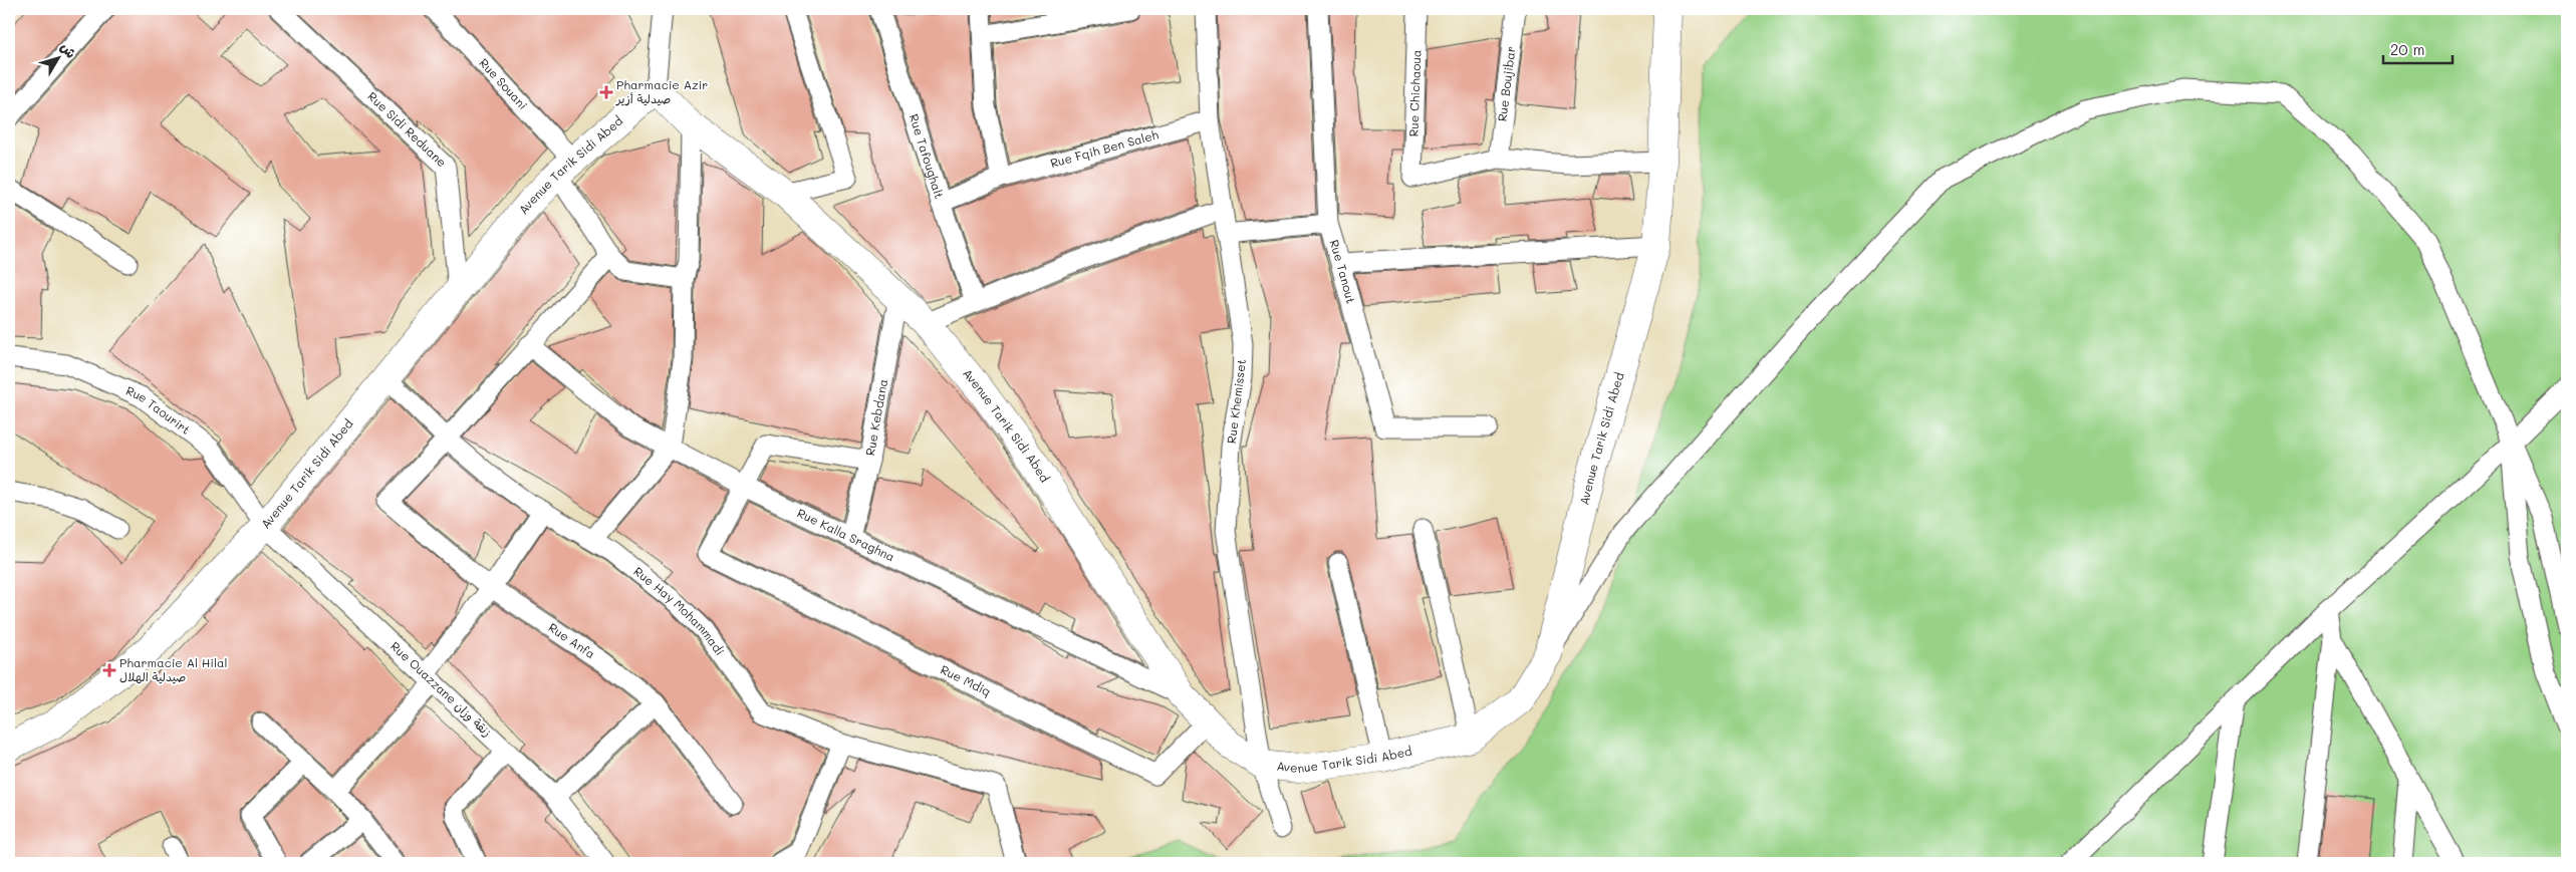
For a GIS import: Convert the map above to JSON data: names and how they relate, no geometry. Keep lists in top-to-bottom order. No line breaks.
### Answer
{"streets":{"street":["Rue Boujibar","Rue Souani","Rue Chichaoua","Rue Sidi Reduane","Rue Fqih Ben Saleh","Rue Tafoughalt","Avenue Tarik Sidi Abed","Rue Tanout","Rue Khemisset","Rue Taourirt","Rue Kebdana","Rue Kalla Sraghna","Rue Hay Mohammadi","Rue Anfa","Rue Mdiq","Rue Ouazzane زنقة وزان"]},"crossings":[["Rue Boujibar","Rue Chichaoua"],["Rue Souani","Avenue Tarik Sidi Abed"],["Rue Sidi Reduane","Avenue Tarik Sidi Abed"],["Rue Fqih Ben Saleh","Rue Tafoughalt"],["Rue Fqih Ben Saleh","Rue Khemisset"],["Avenue Tarik Sidi Abed","Rue Khemisset"],["Avenue Tarik Sidi Abed","Rue Taourirt"],["Avenue Tarik Sidi Abed","Rue Kebdana"],["Avenue Tarik Sidi Abed","Rue Kalla Sraghna"],["Avenue Tarik Sidi Abed","Rue Hay Mohammadi"],["Avenue Tarik Sidi Abed","Rue Mdiq"],["Avenue Tarik Sidi Abed","Rue Ouazzane زنقة وزان"],["Rue Taourirt","Rue Ouazzane زنقة وزان"],["Rue Kebdana","Rue Kalla Sraghna"],["Rue Kalla Sraghna","Rue Mdiq"],["Rue Hay Mohammadi","Rue Anfa"]],"places":{"health":["Pharmacie Azir صيدلية أزير","Pharmacie Al Hilal صيدلية الهلال"]},"scale_bar":"20 m","north":"top right"}
